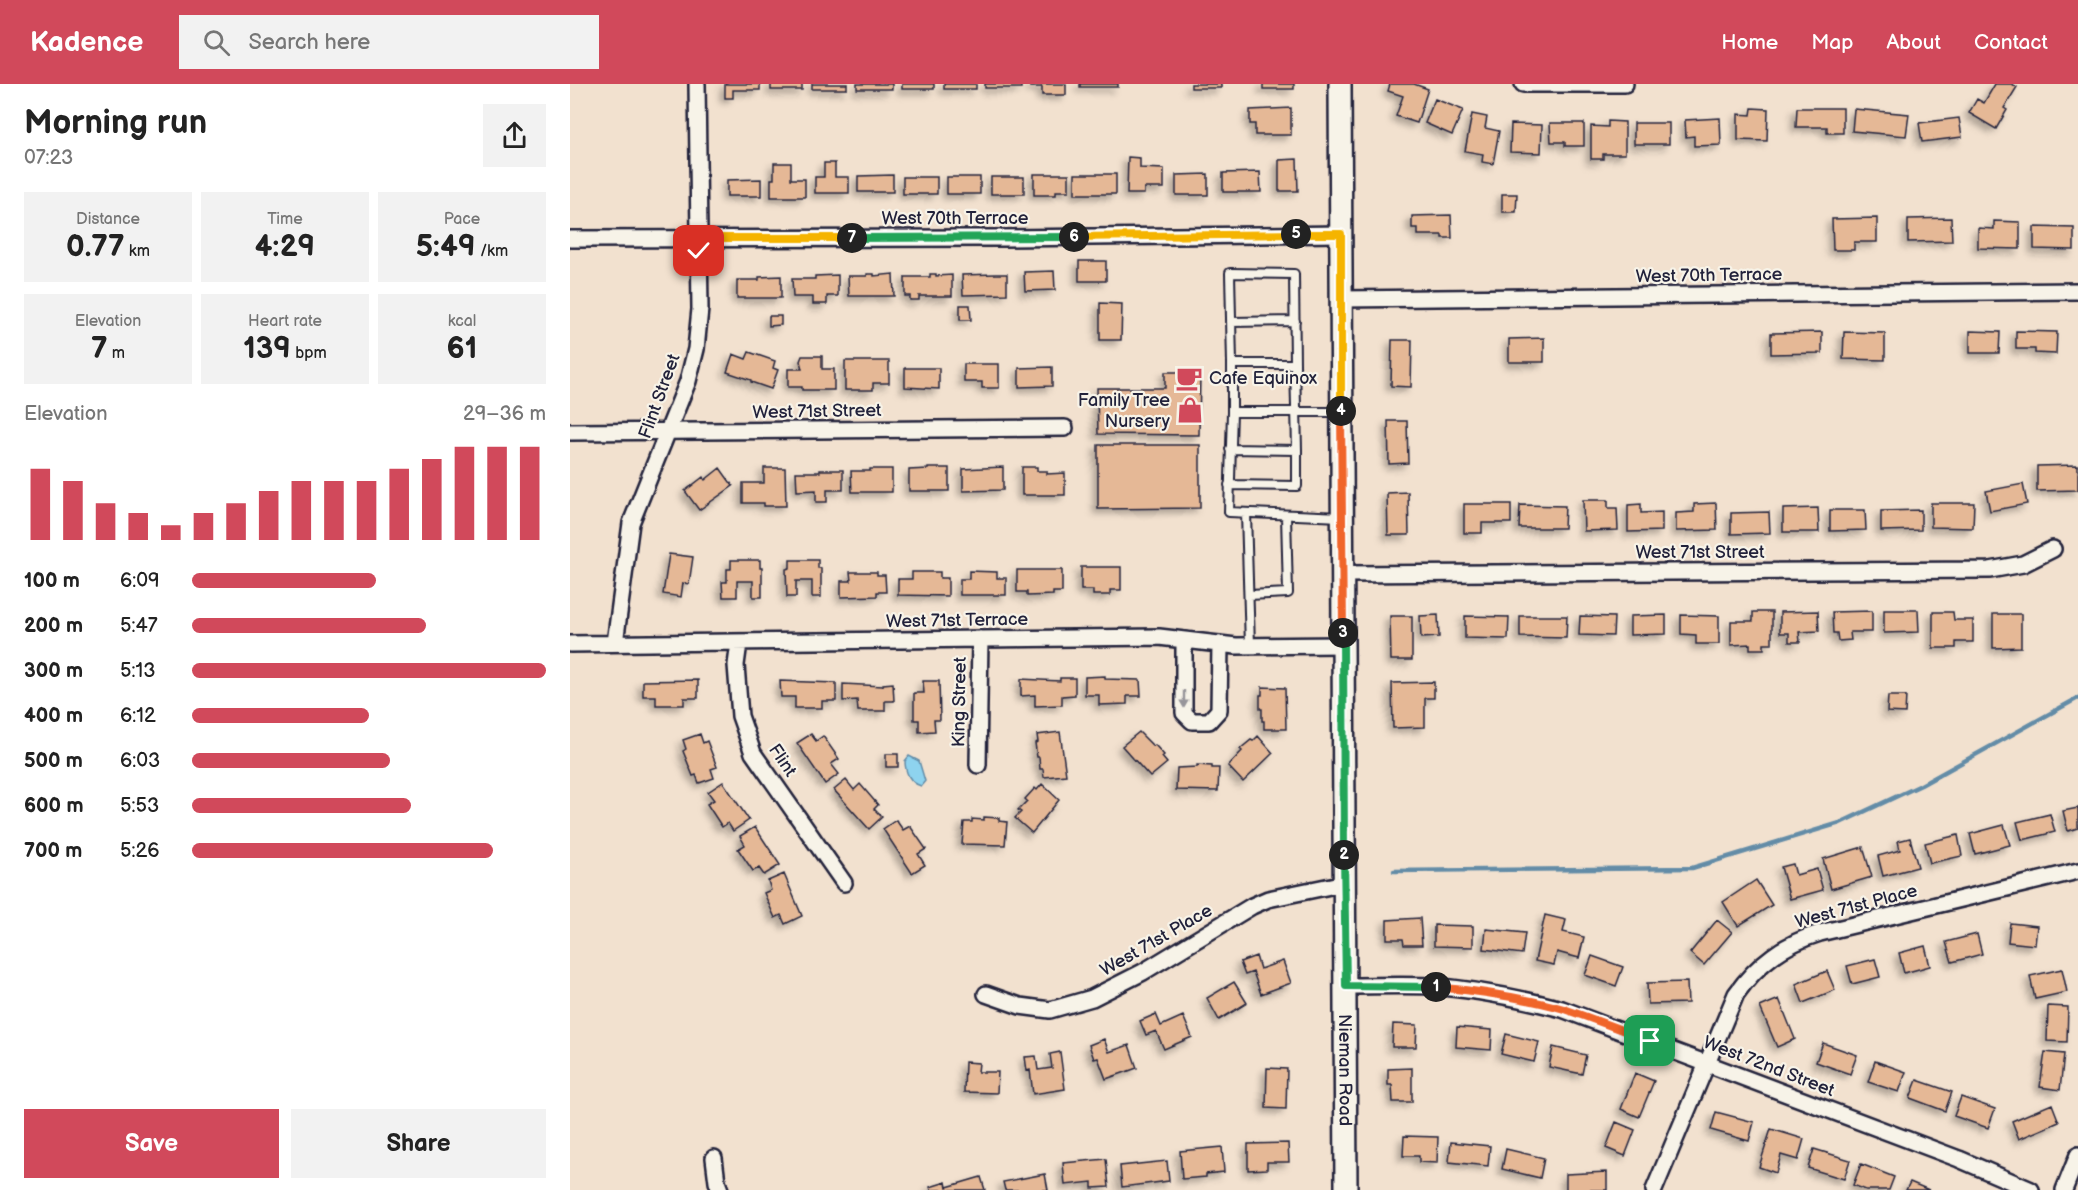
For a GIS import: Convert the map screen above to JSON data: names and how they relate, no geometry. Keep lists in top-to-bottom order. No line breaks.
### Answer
{"streets":{"main road":["Nieman Road"],"street":["West 70th Terrace","Flint Street","West 71st Street","West 71st Terrace","King Street","Flint","West 71st Place","West 72nd Street"]},"crossings":[["West 70th Terrace","Flint Street"],["West 70th Terrace","Nieman Road"],["Flint Street","West 71st Street"],["Flint Street","West 71st Terrace"],["West 71st Street","Nieman Road"],["West 71st Terrace","King Street"],["West 71st Terrace","Flint"],["West 71st Terrace","Nieman Road"],["West 71st Place","West 72nd Street"],["West 71st Place","Nieman Road"],["West 72nd Street","Nieman Road"]],"places":{"cafe":["Cafe Equinox"],"shop":["Family Tree Nursery"]},"page":{"header":"Kadence","search":"Search here","nav":["Home","Map","About","Contact"],"heading":["Morning run","07:23"],"stats":[["Distance","0.77 km"],["Time","4:29"],["Pace","5:49 /km"],["Elevation","7 m"],["Heart rate","139 bpm"],["kcal","61"]],"pins":["5","6","7","4","3","2","1"],"chart":["Elevation","29–36 m"],"list":[{"name":"100 m","note":"6:09"},{"name":"200 m","note":"5:47"},{"name":"300 m","note":"5:13"},{"name":"400 m","note":"6:12"},{"name":"500 m","note":"6:03"},{"name":"600 m","note":"5:53"},{"name":"700 m","note":"5:26"}],"buttons":["Save","Share"]}}
